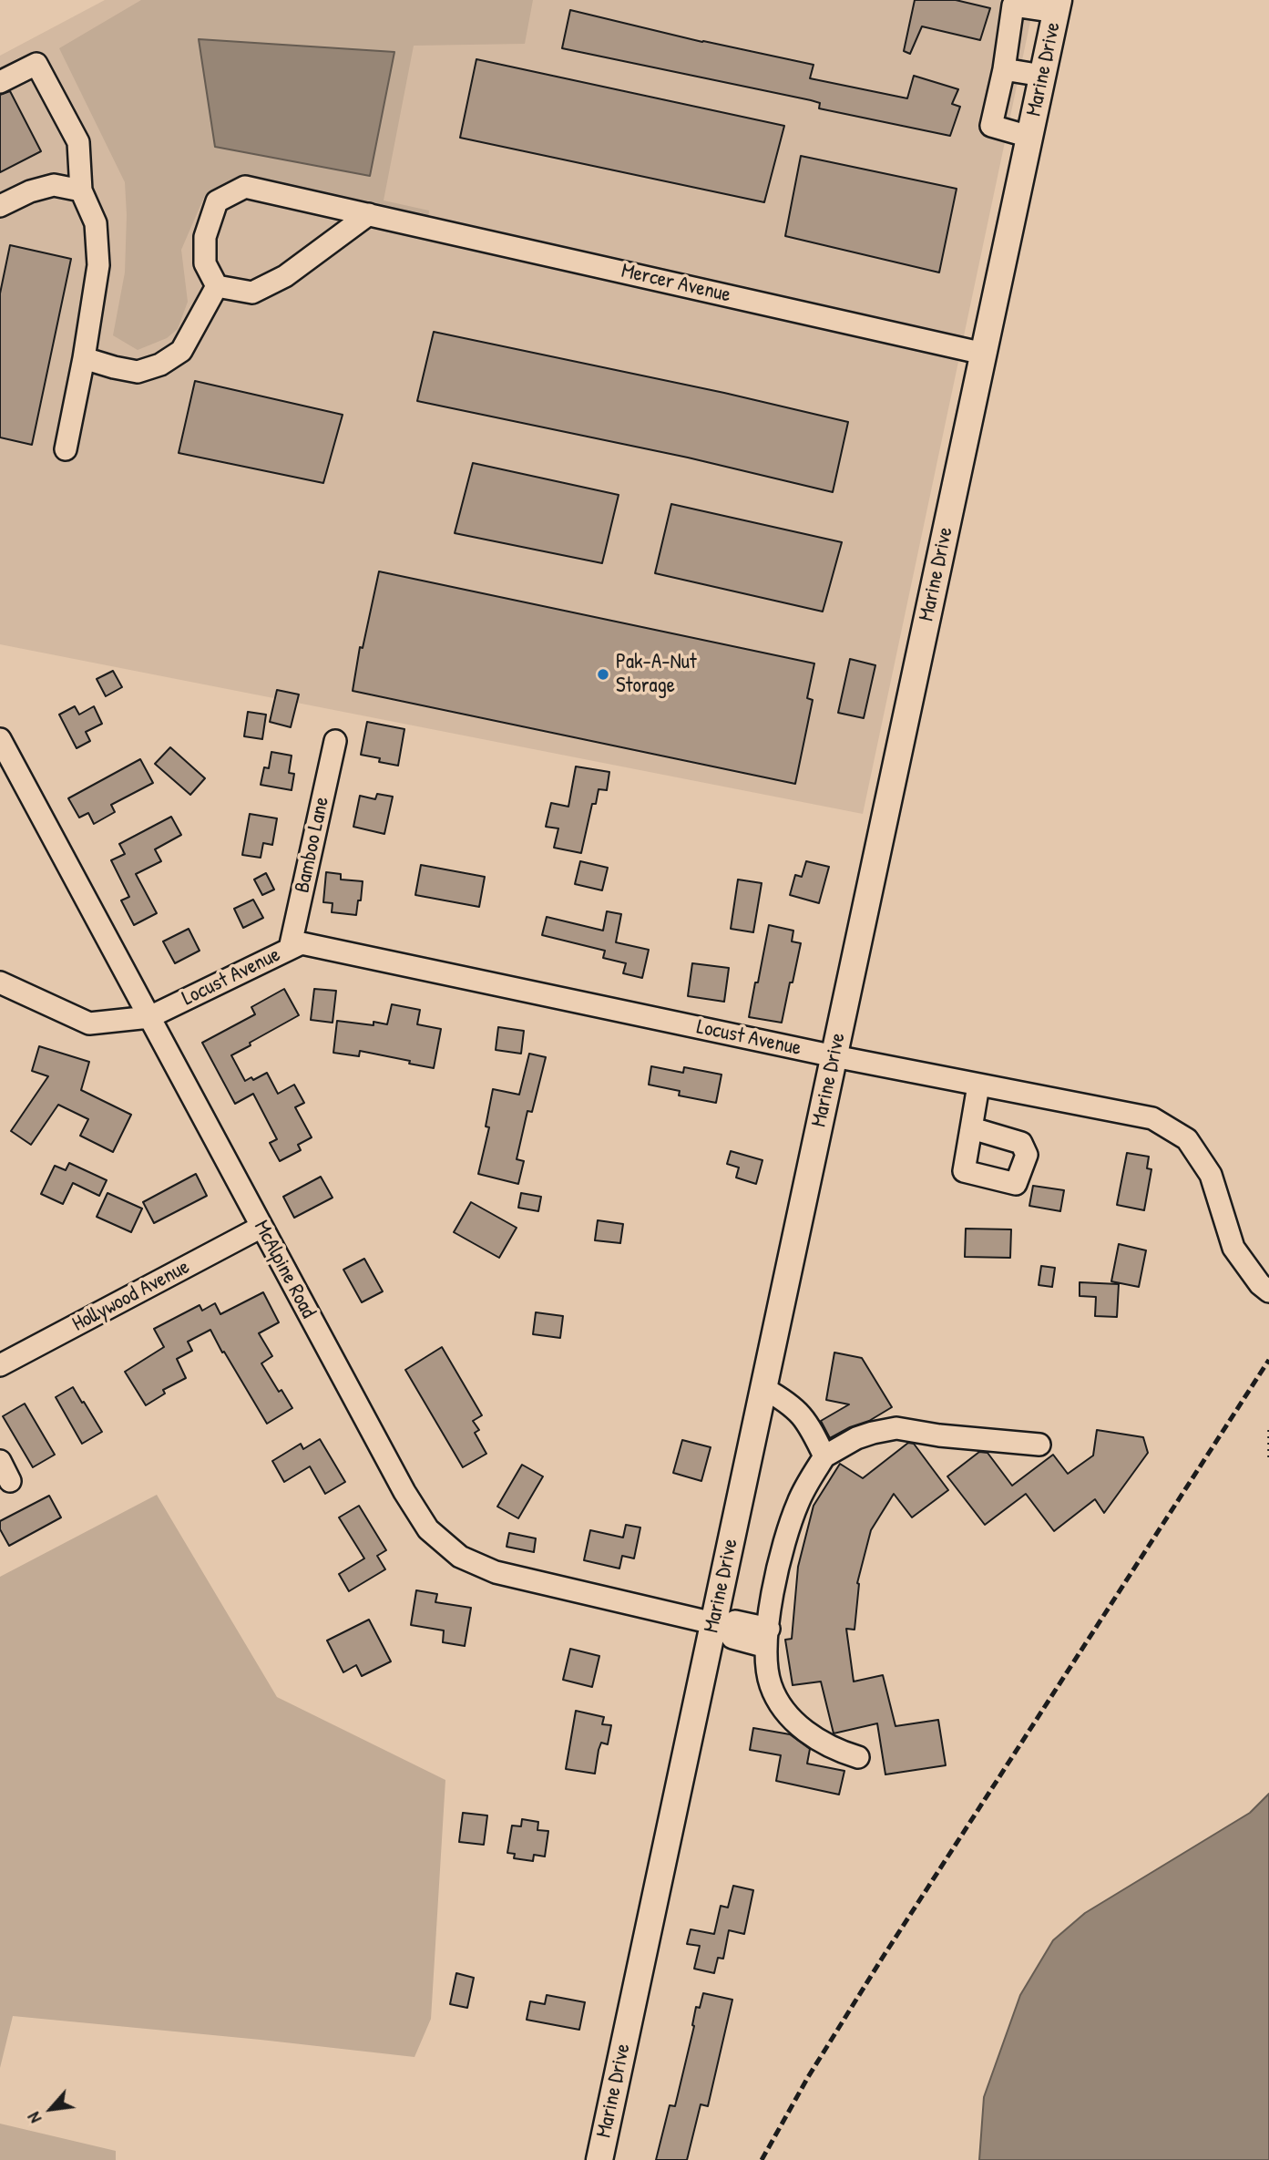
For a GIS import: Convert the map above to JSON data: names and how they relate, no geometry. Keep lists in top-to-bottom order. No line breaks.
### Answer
{"streets":{"main road":["Marine Drive"],"street":["Mercer Avenue","Bamboo Lane","Locust Avenue","McAlpine Road","Hollywood Avenue"]},"crossings":[["Marine Drive","Mercer Avenue"],["Marine Drive","Locust Avenue"],["Marine Drive","McAlpine Road"],["Bamboo Lane","Locust Avenue"],["Locust Avenue","McAlpine Road"],["McAlpine Road","Hollywood Avenue"]],"places":["Pak-A-Nut Storage"],"north":"bottom left"}
